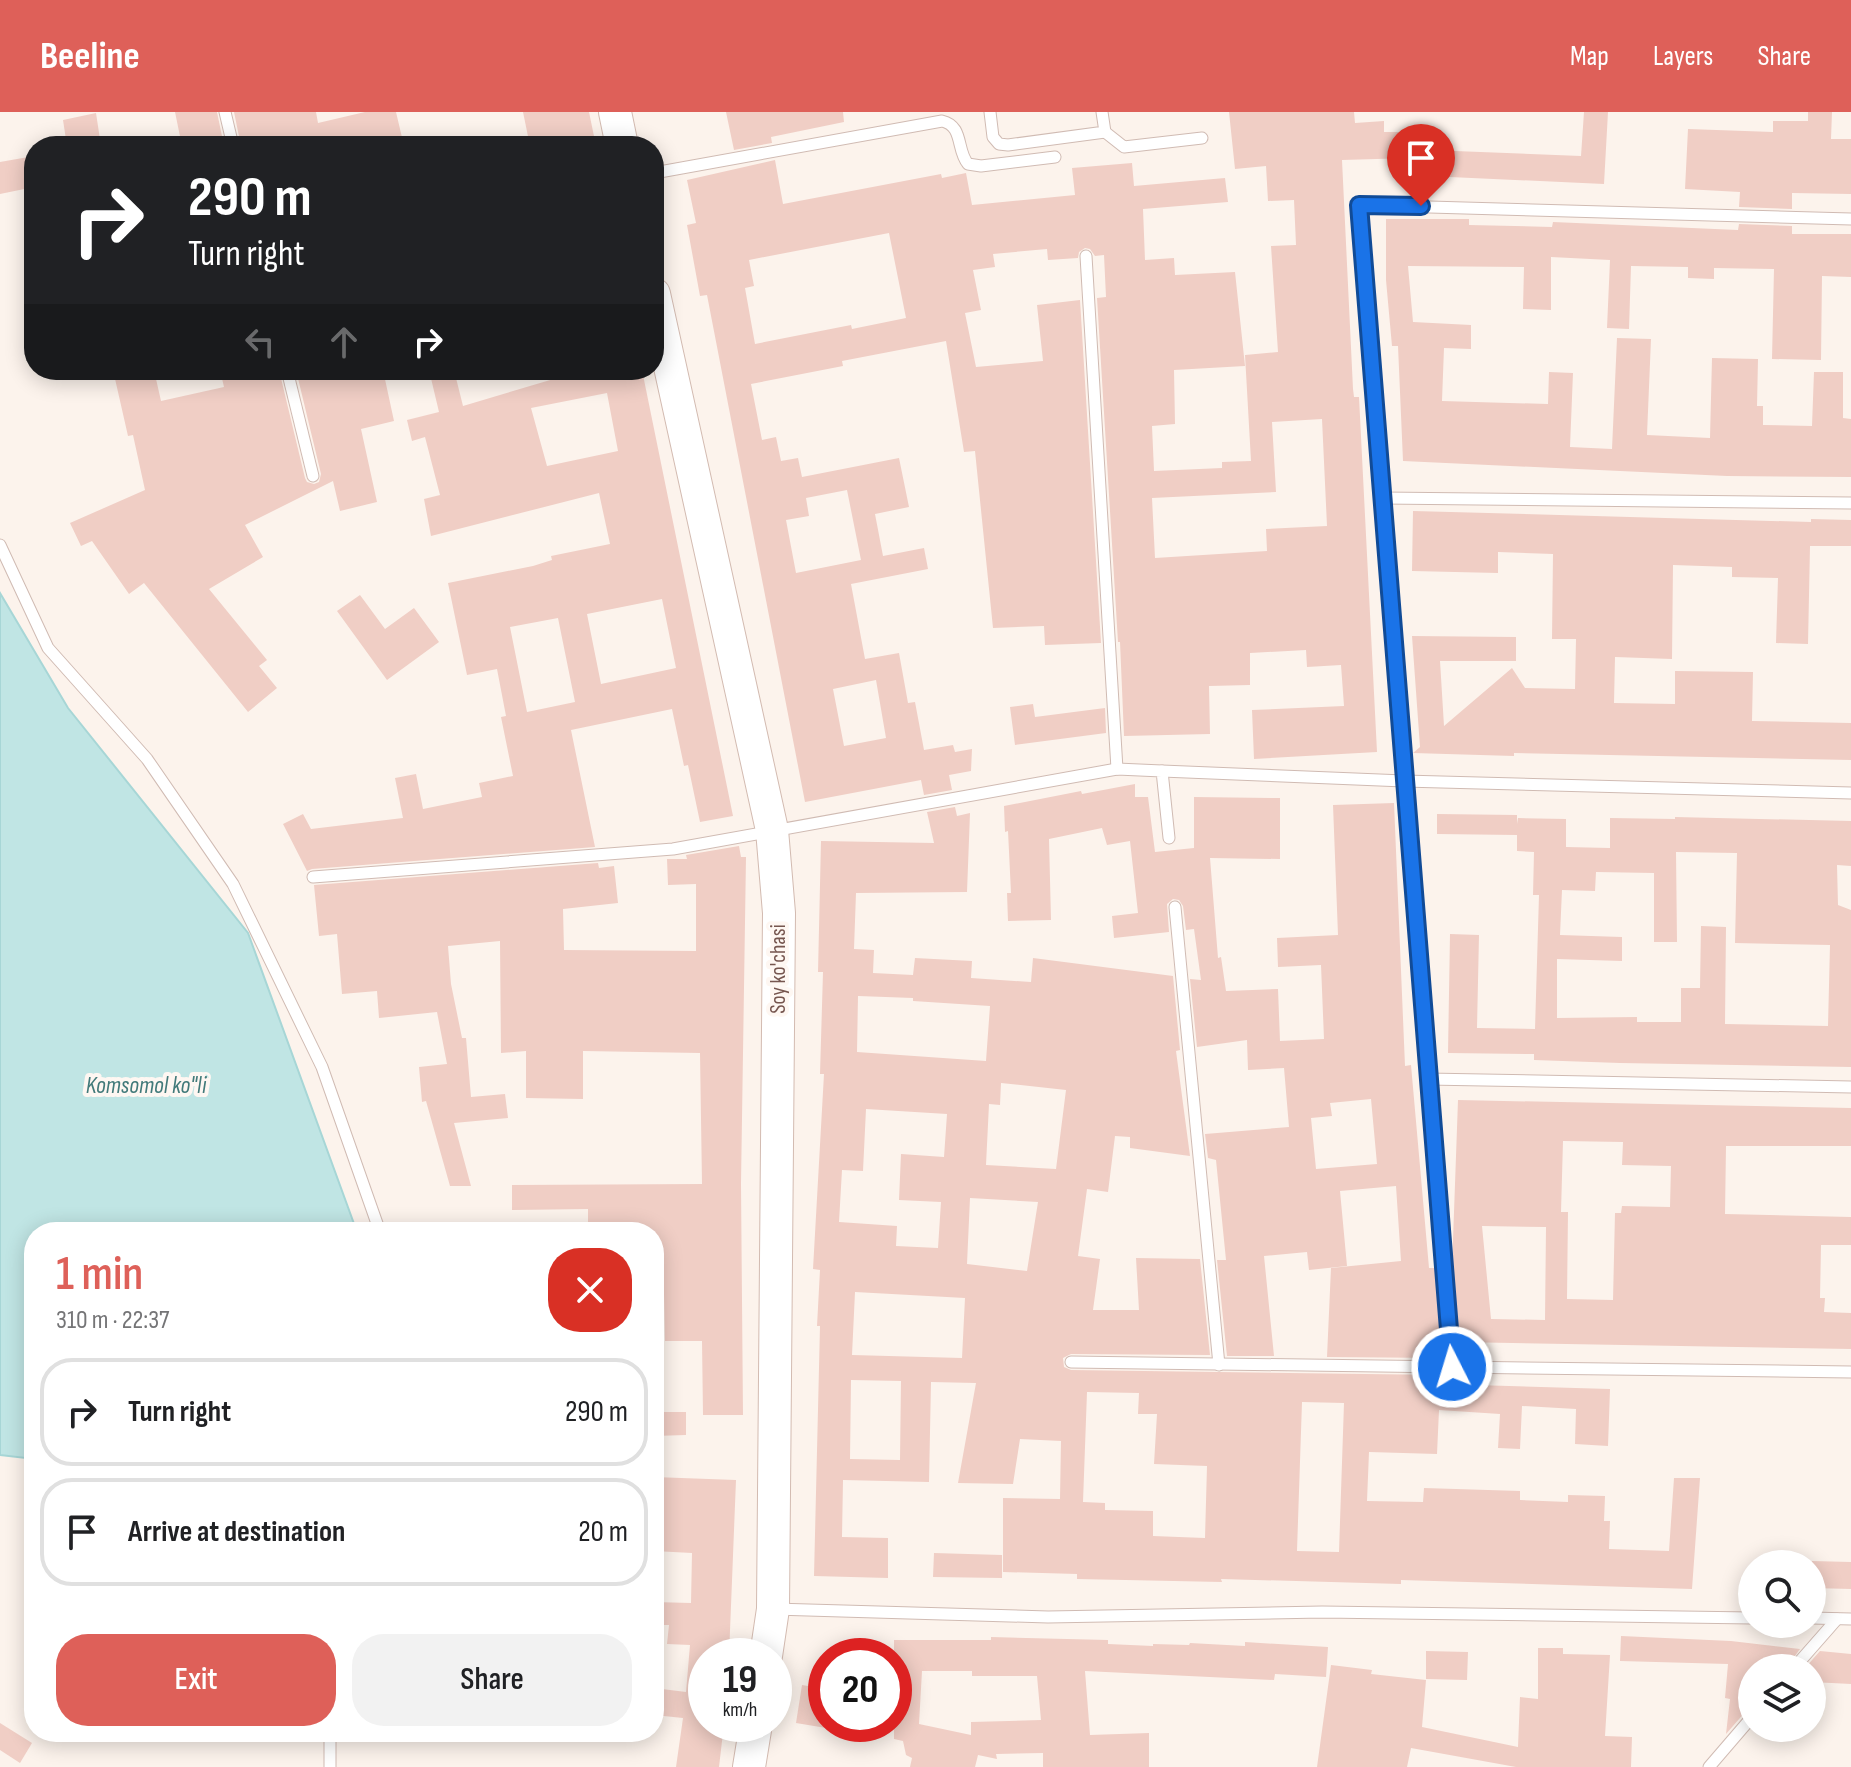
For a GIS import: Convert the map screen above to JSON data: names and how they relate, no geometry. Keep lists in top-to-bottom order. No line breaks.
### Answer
{"streets":{"main road":["Soy ko'chasi"]},"water":["Komsomol ko\"li"],"page":{"header":"Beeline","nav":["Map","Layers","Share"],"turn":["290 m","Turn right"],"heading":["1 min","310 m · 22:37"],"list":[{"name":"Turn right","value":"290 m"},{"name":"Arrive at destination","value":"20 m"}],"buttons":["Exit","Share"],"speed":"19 km/h","limit":"20"}}
